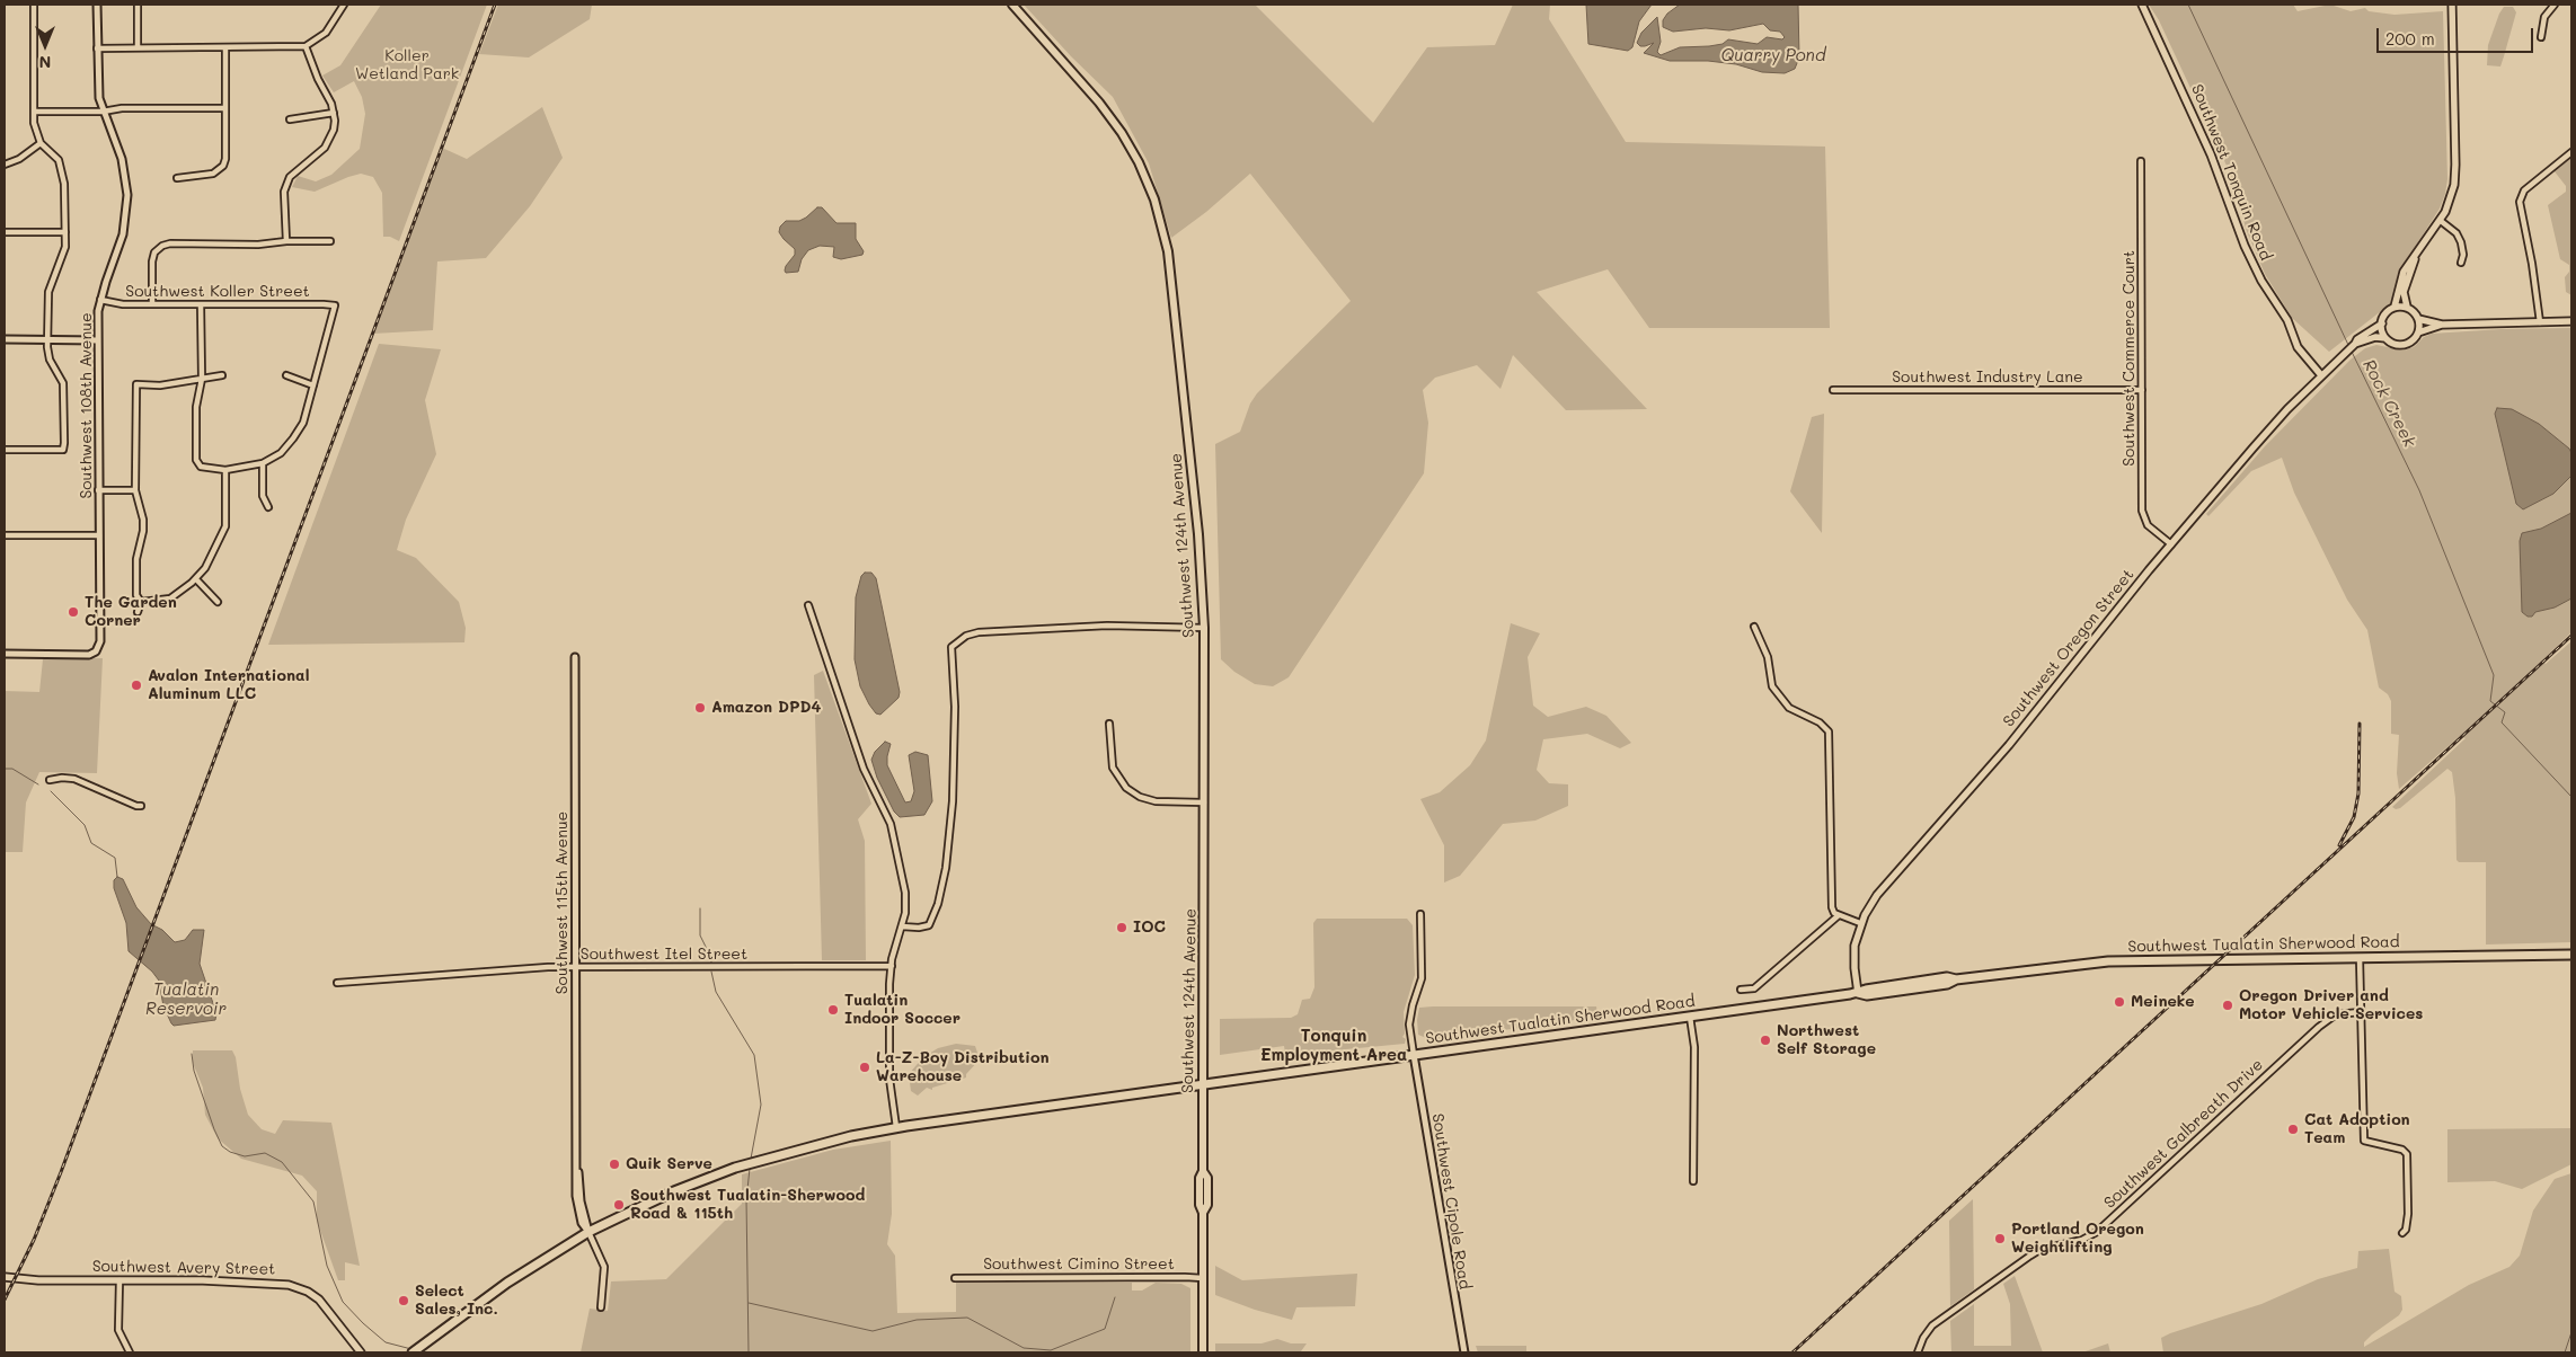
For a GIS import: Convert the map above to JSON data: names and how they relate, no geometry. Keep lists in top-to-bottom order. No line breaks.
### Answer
{"streets":{"highway":["Southwest Tualatin Sherwood Road"],"main road":["Southwest Tonquin Road","Southwest 124th Avenue","Southwest Oregon Street","Southwest Avery Street"],"street":["Southwest Koller Street","Southwest Commerce Court","Southwest Industry Lane","Southwest 108th Avenue","Southwest 115th Avenue","Southwest Itel Street","Southwest Galbreath Drive","Southwest Cipole Road","Southwest Cimino Street"]},"crossings":[["Southwest Tonquin Road","Southwest Oregon Street"],["Southwest Koller Street","Southwest 108th Avenue"],["Southwest Commerce Court","Southwest Industry Lane"],["Southwest Commerce Court","Southwest Oregon Street"],["Southwest 124th Avenue","Southwest Tualatin Sherwood Road"],["Southwest 124th Avenue","Southwest Cimino Street"],["Southwest Oregon Street","Southwest Tualatin Sherwood Road"],["Southwest 115th Avenue","Southwest Tualatin Sherwood Road"],["Southwest 115th Avenue","Southwest Itel Street"],["Southwest Tualatin Sherwood Road","Southwest Cipole Road"]],"districts":["Tonquin Employment Area"],"water":["Quarry Pond","Rock Creek","Tualatin Reservoir"],"parks":["Koller Wetland Park"],"places":["The Garden Corner","Avalon International Aluminum LLC","Amazon DPD4","IOC","Meineke","Oregon Driver and Motor Vehicle Services","Tualatin Indoor Soccer","Northwest Self Storage","La-Z-Boy Distribution Warehouse","Cat Adoption Team","Quik Serve","Southwest Tualatin-Sherwood Road & 115th","Portland Oregon Weightlifting","Select Sales, Inc."],"scale_bar":"200 m","north":"bottom"}
